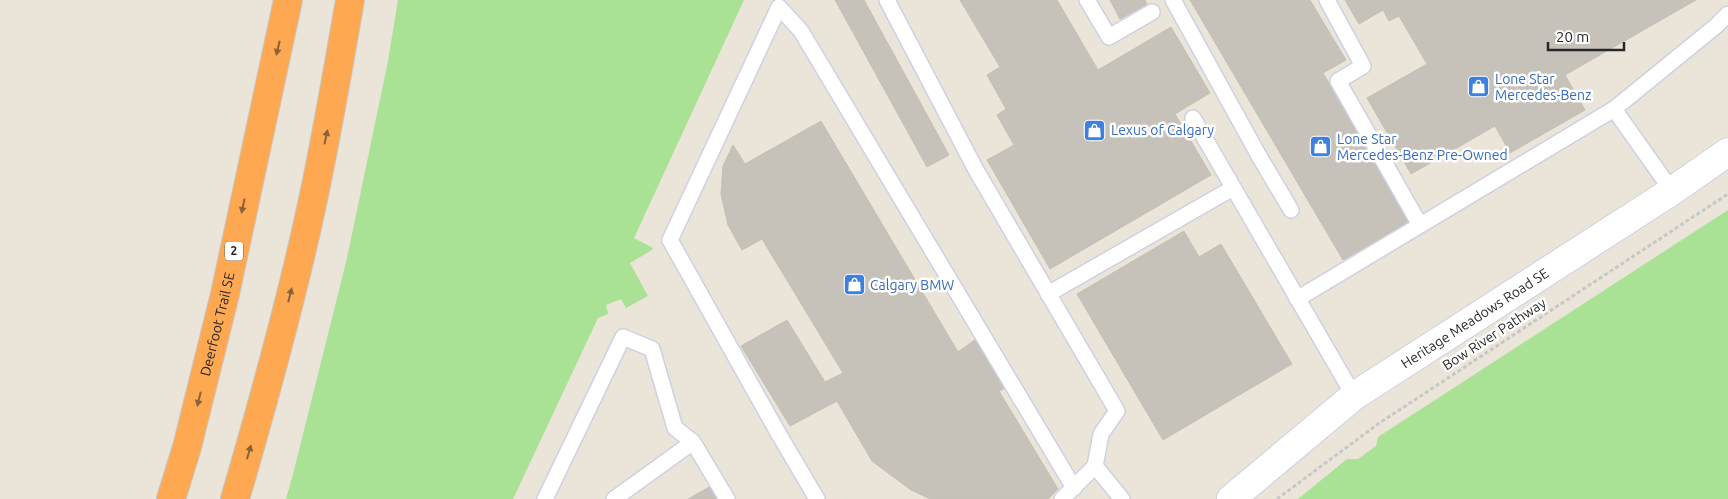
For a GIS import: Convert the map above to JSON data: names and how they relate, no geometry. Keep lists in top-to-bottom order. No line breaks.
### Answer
{"streets":{"highway":["2","Deerfoot Trail SE"],"main road":["Heritage Meadows Road SE"],"path":["Bow River Pathway"]},"places":{"shop":["Lone Star Mercedes-Benz","Lexus of Calgary","Lone Star Mercedes-Benz Pre-Owned","Calgary BMW"]},"scale_bar":"20 m"}
